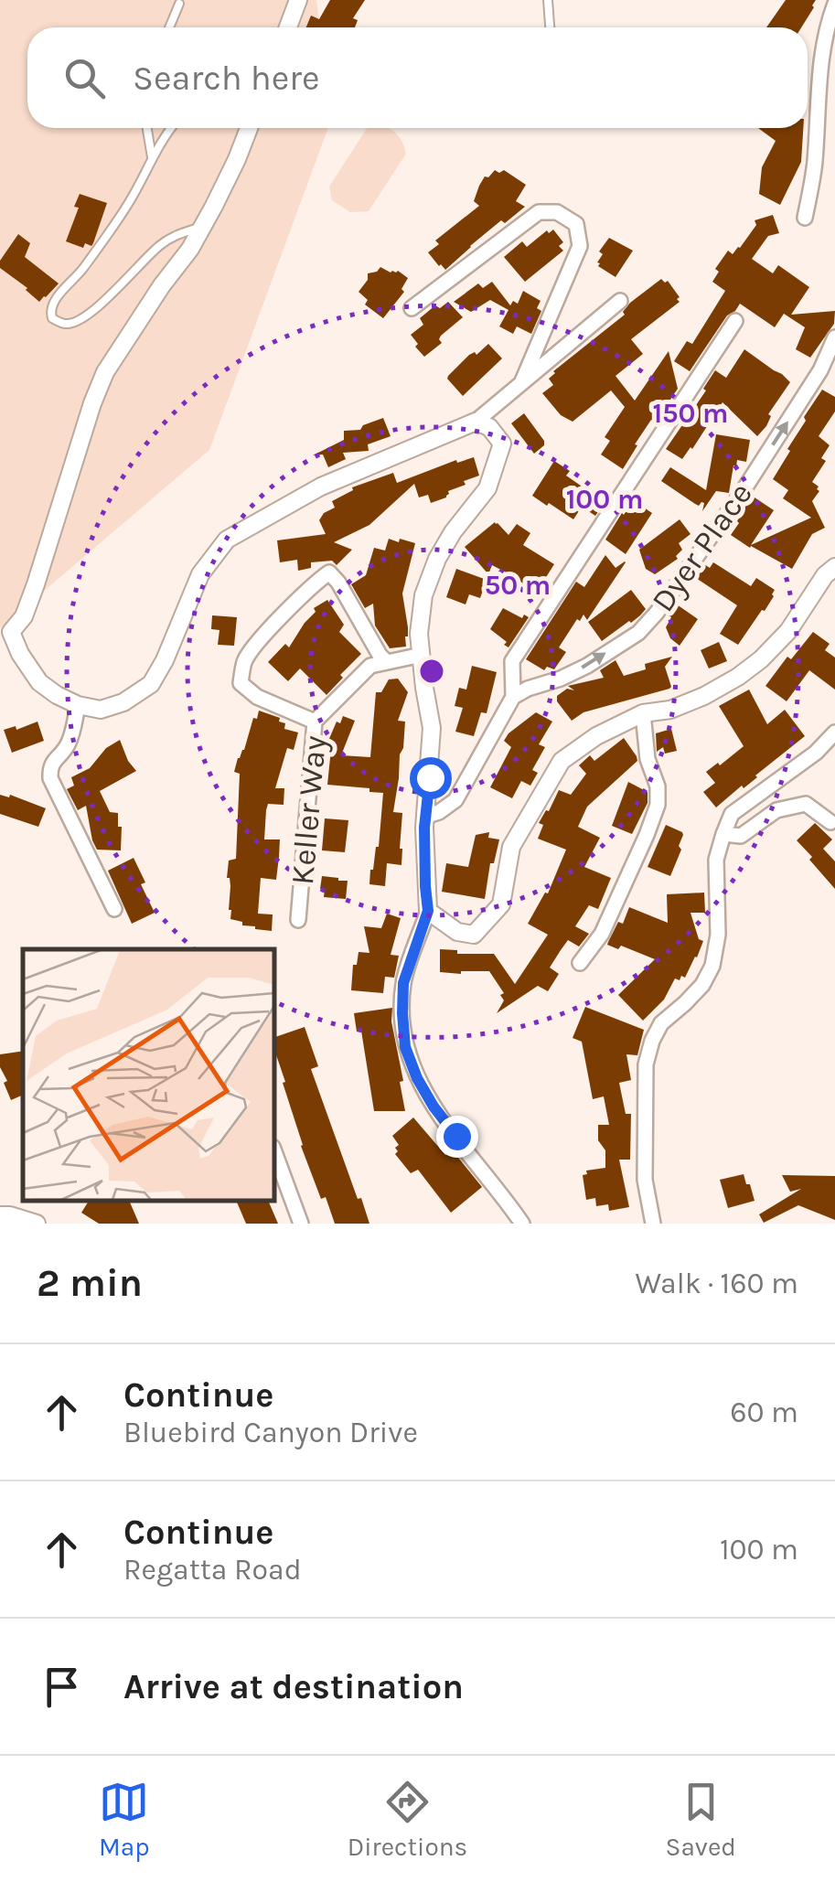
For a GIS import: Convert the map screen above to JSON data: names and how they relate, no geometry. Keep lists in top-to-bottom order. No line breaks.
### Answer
{"streets":{"street":["Dyer Place","Keller Way"]},"page":{"search":"Search here","heading":["2 min","Walk · 160 m"],"list":[["Continue","Bluebird Canyon Drive","60 m"],["Continue","Regatta Road","100 m"],"Arrive at destination"],"nav":["Map","Directions","Saved"]},"rings":["150 m","100 m","50 m"]}
